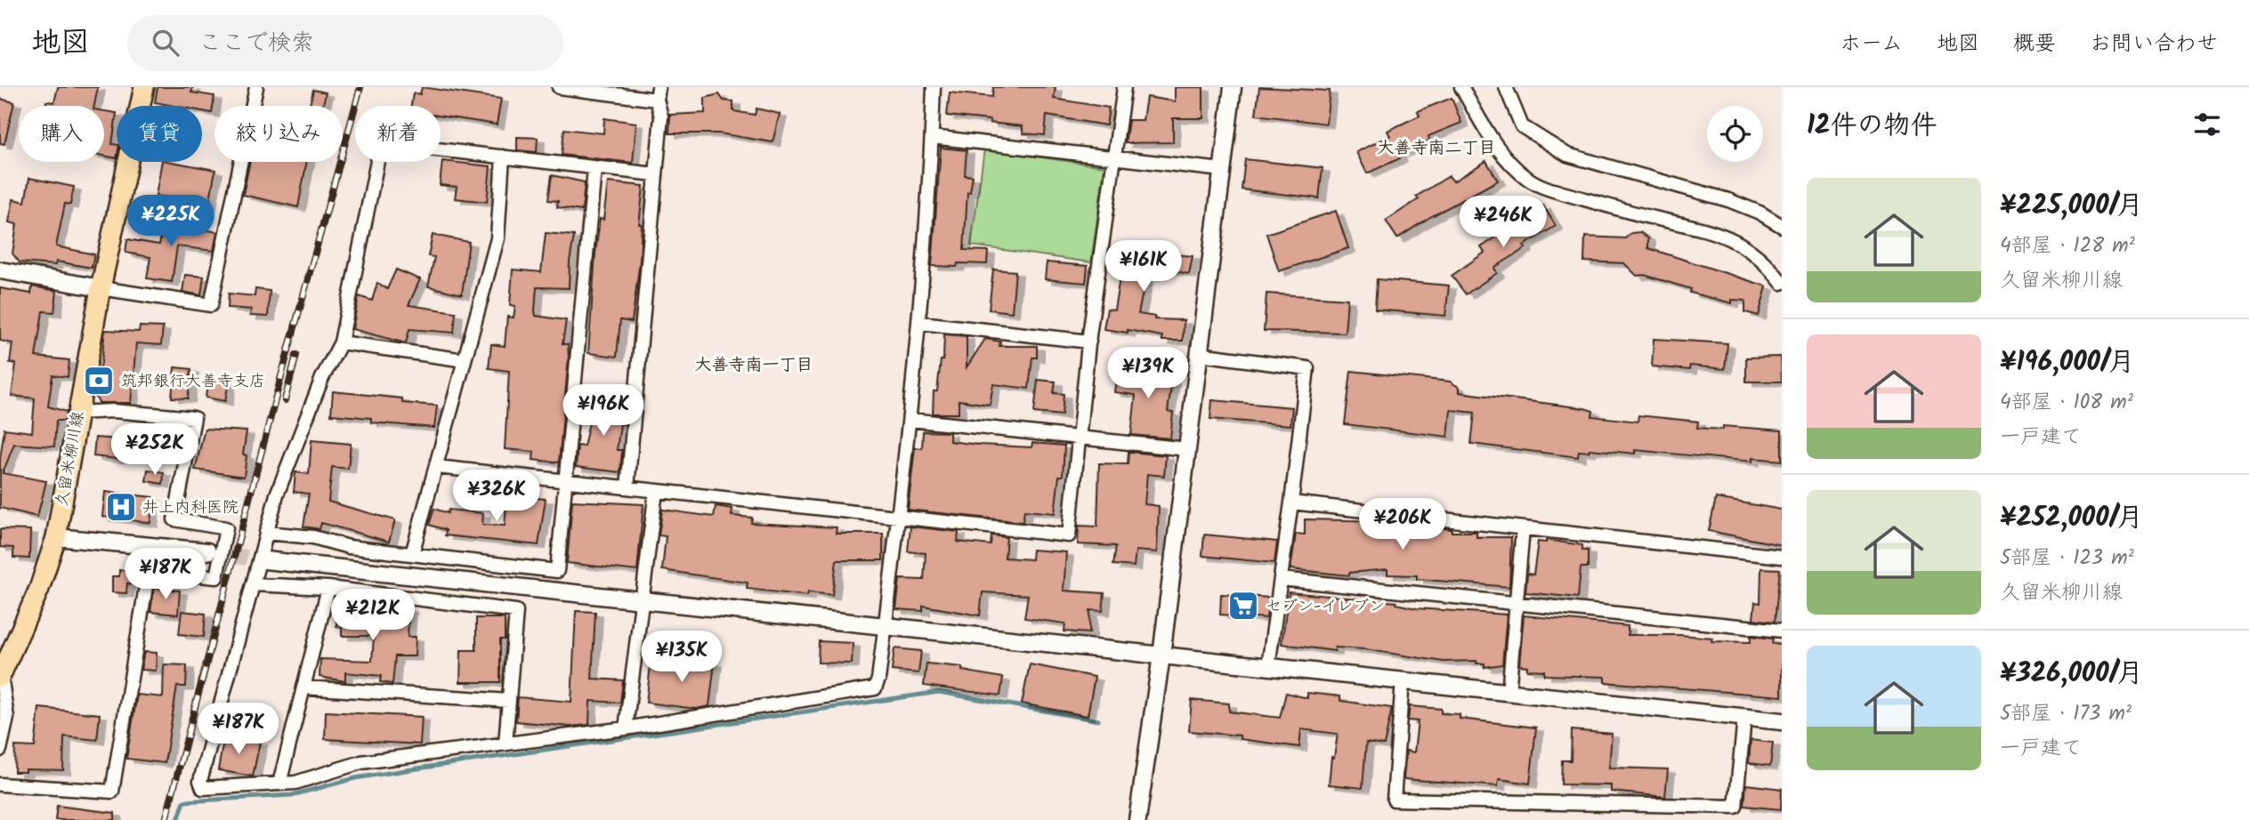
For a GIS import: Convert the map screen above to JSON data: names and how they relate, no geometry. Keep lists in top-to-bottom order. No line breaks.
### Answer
{"streets":{"main road":["久留米柳川線"]},"districts":["大善寺南二丁目","大善寺南一丁目"],"places":{"bank":["筑邦銀行大善寺支店"],"hospital":["井上内科医院"],"supermarket":["セブン-イレブン"]},"page":{"header":"地図","search":"ここで検索","nav":["ホーム","地図","概要","お問い合わせ"],"heading":"12件の物件","chip":["購入","賃貸","絞り込み","新着"],"list":[{"name":"¥225,000/月","note":"4部屋 · 128 m² · 久留米柳川線"},{"name":"¥196,000/月","note":"4部屋 · 108 m² · 一戸建て"},{"name":"¥252,000/月","note":"5部屋 · 123 m² · 久留米柳川線"},{"name":"¥326,000/月","note":"5部屋 · 173 m² · 一戸建て"}],"price":["¥225K","¥246K","¥161K","¥139K","¥196K","¥252K","¥326K","¥206K","¥187K","¥212K","¥135K","¥187K"]}}
